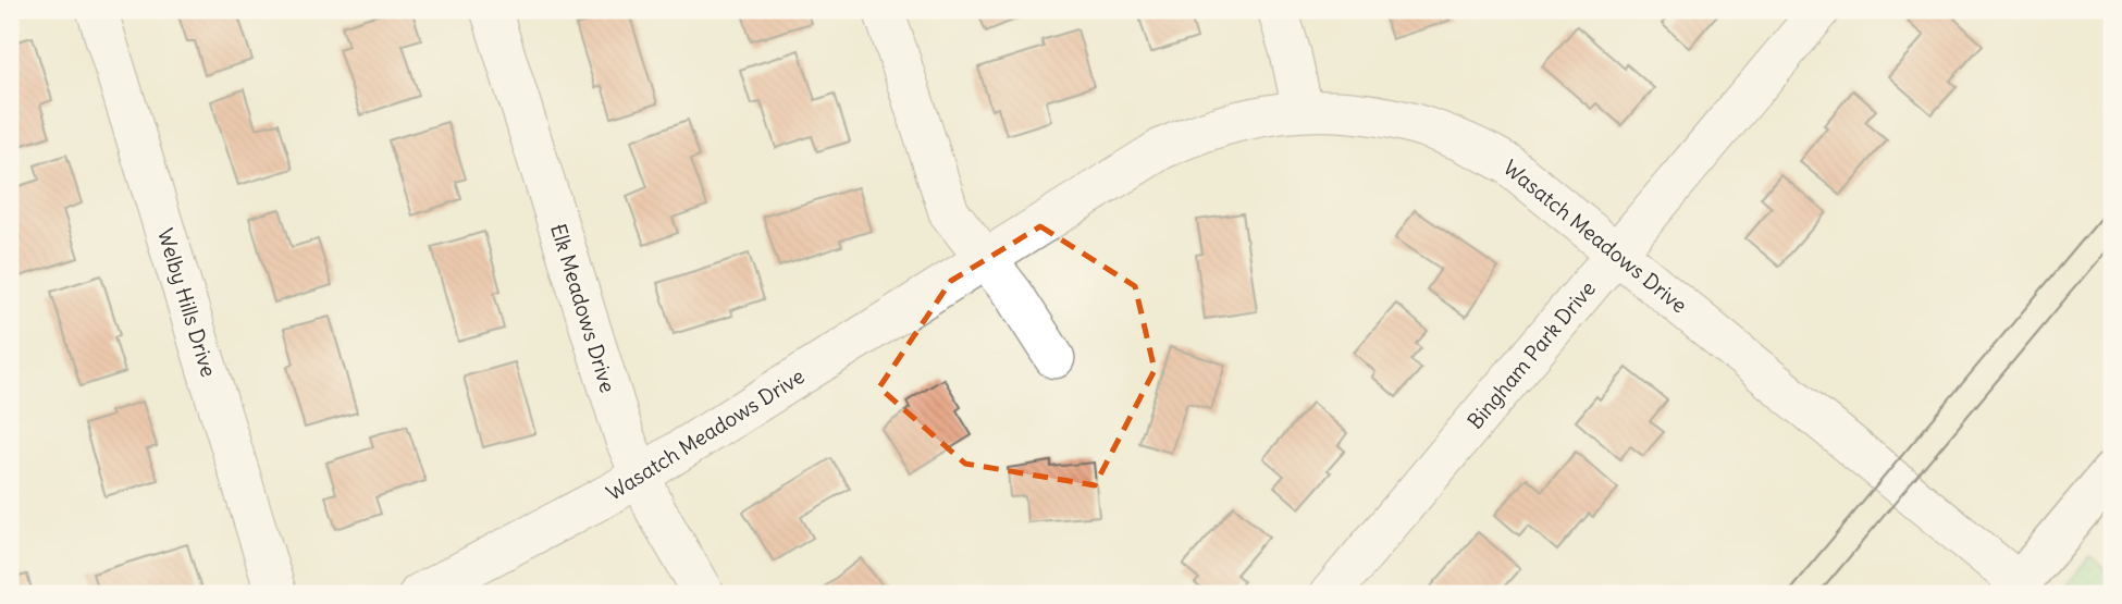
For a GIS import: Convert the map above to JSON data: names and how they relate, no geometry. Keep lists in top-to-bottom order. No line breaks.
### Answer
{"streets":{"street":["Wasatch Meadows Drive","Welby Hills Drive","Elk Meadows Drive","Bingham Park Drive"]},"crossings":[["Wasatch Meadows Drive","Elk Meadows Drive"],["Wasatch Meadows Drive","Bingham Park Drive"]]}
